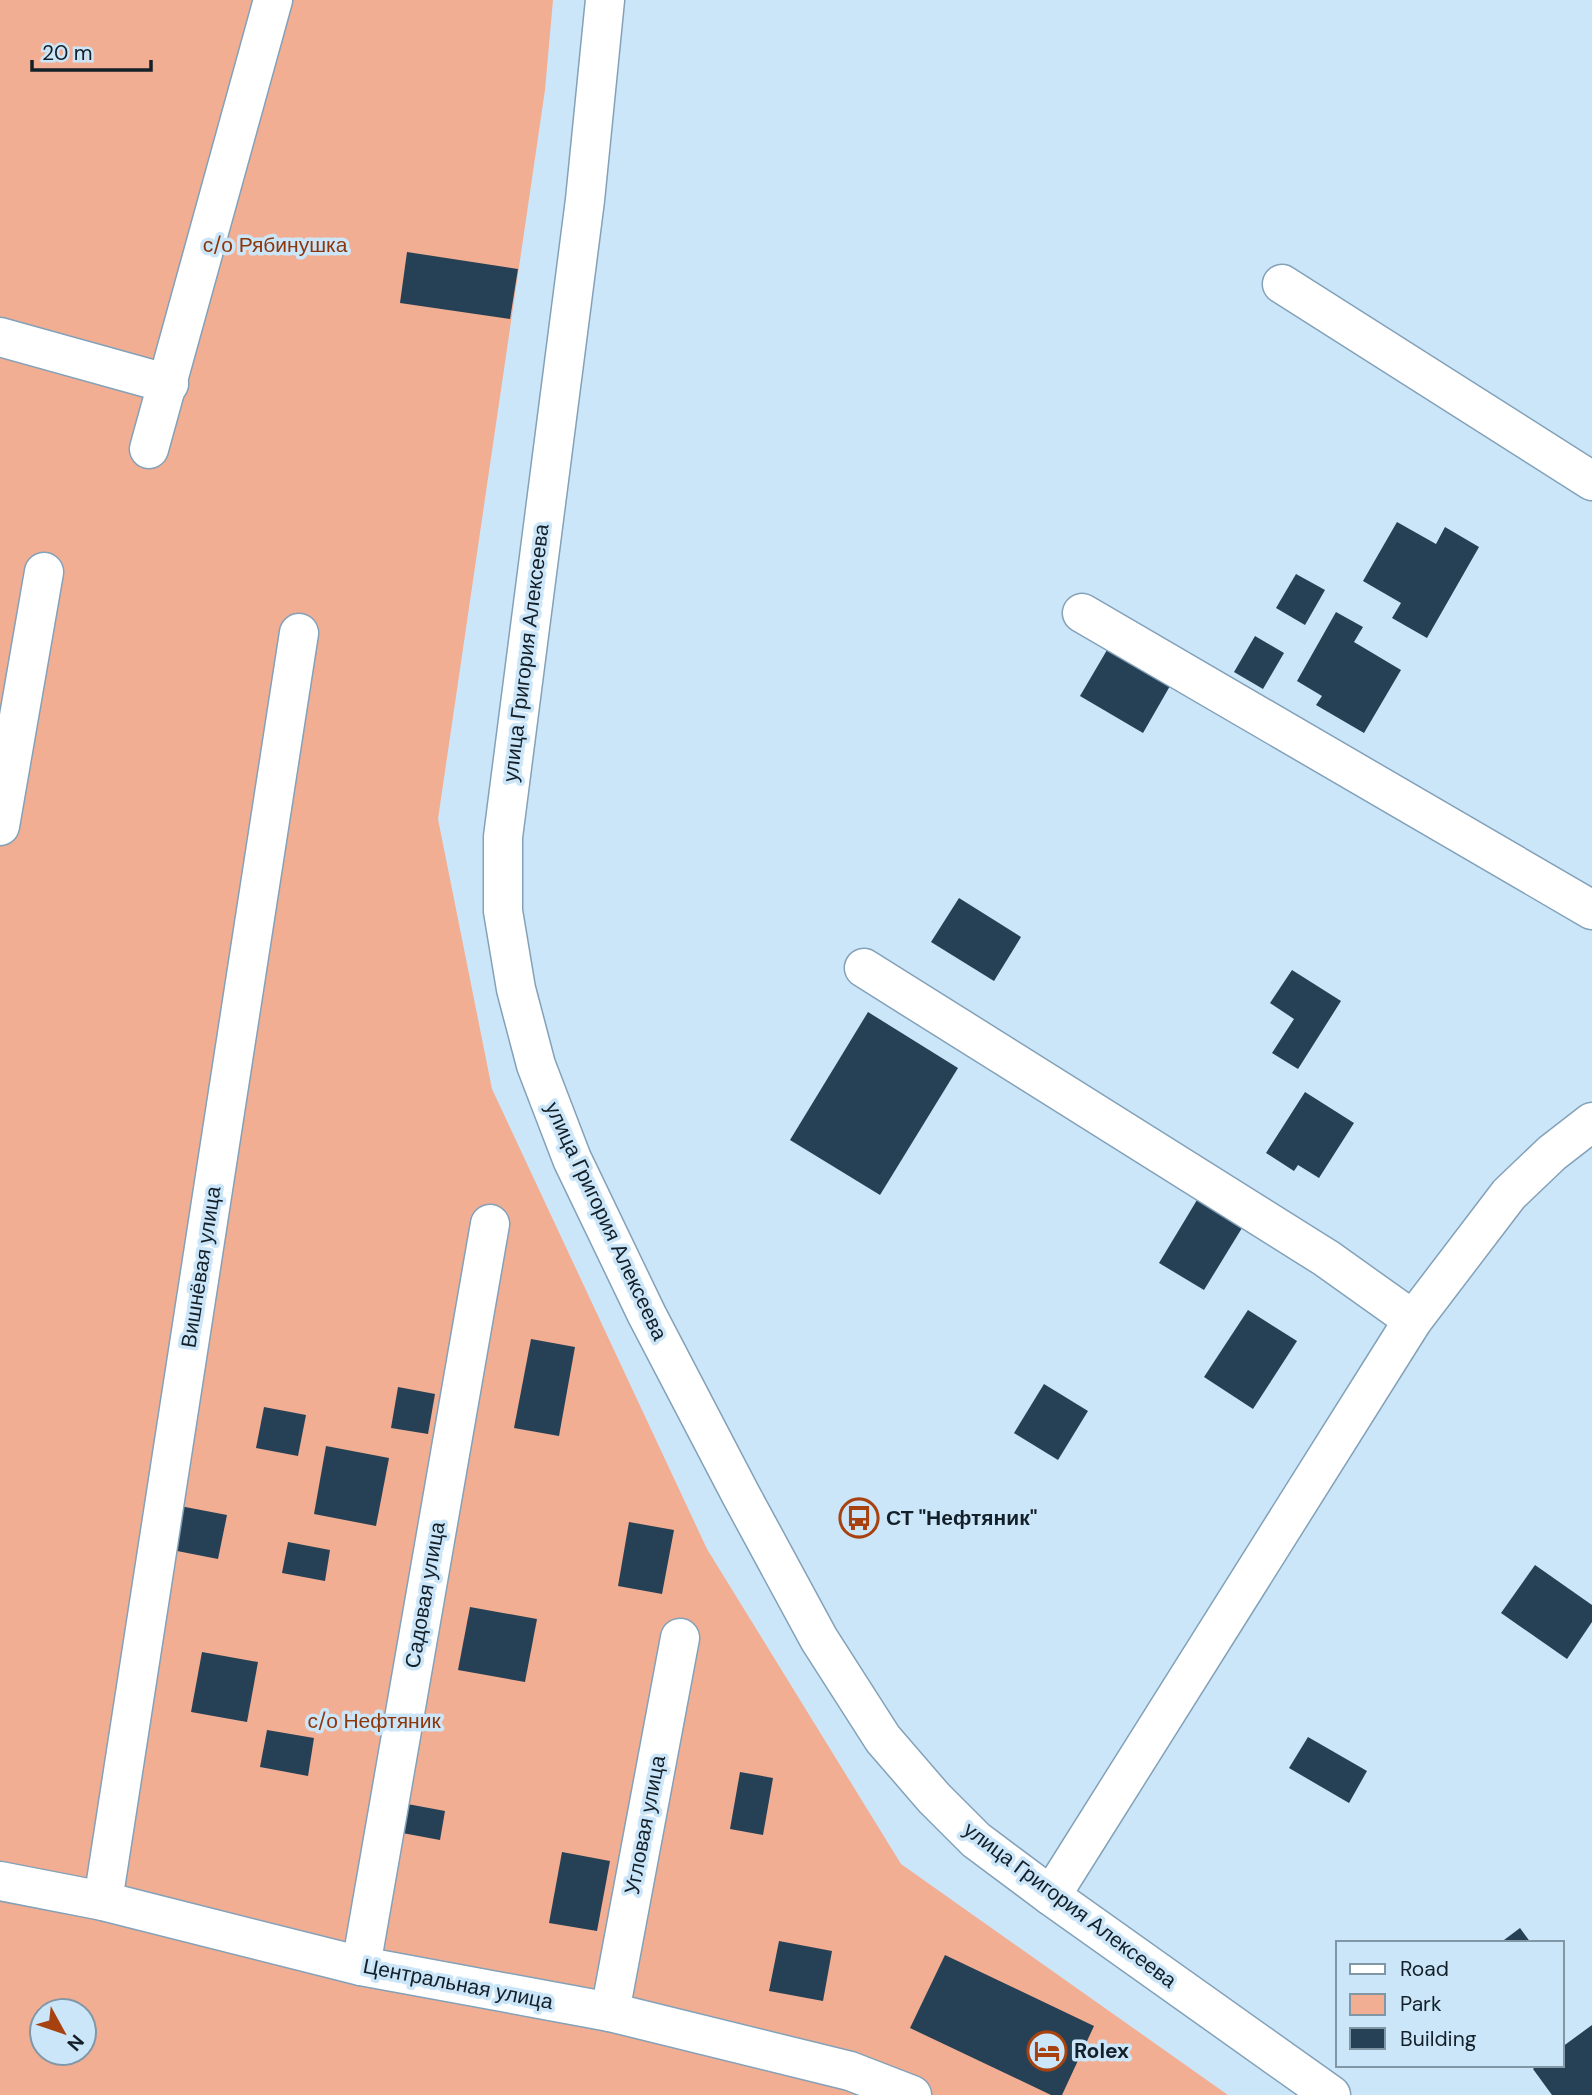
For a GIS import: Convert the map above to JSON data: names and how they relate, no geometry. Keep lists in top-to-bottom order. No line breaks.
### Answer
{"streets":{"street":["улица Григория Алексеева","Вишнёвая улица","Садовая улица","Угловая улица","Центральная улица"]},"crossings":[["Вишнёвая улица","Центральная улица"],["Садовая улица","Центральная улица"],["Угловая улица","Центральная улица"]],"parks":["с/о Рябинушка","с/о Нефтяник"],"places":{"bus stop":["СТ \"Нефтяник\""],"hotel":["Rolex"]},"legend":["Road","Park","Building"],"scale_bar":"20 m","north":"bottom right"}
